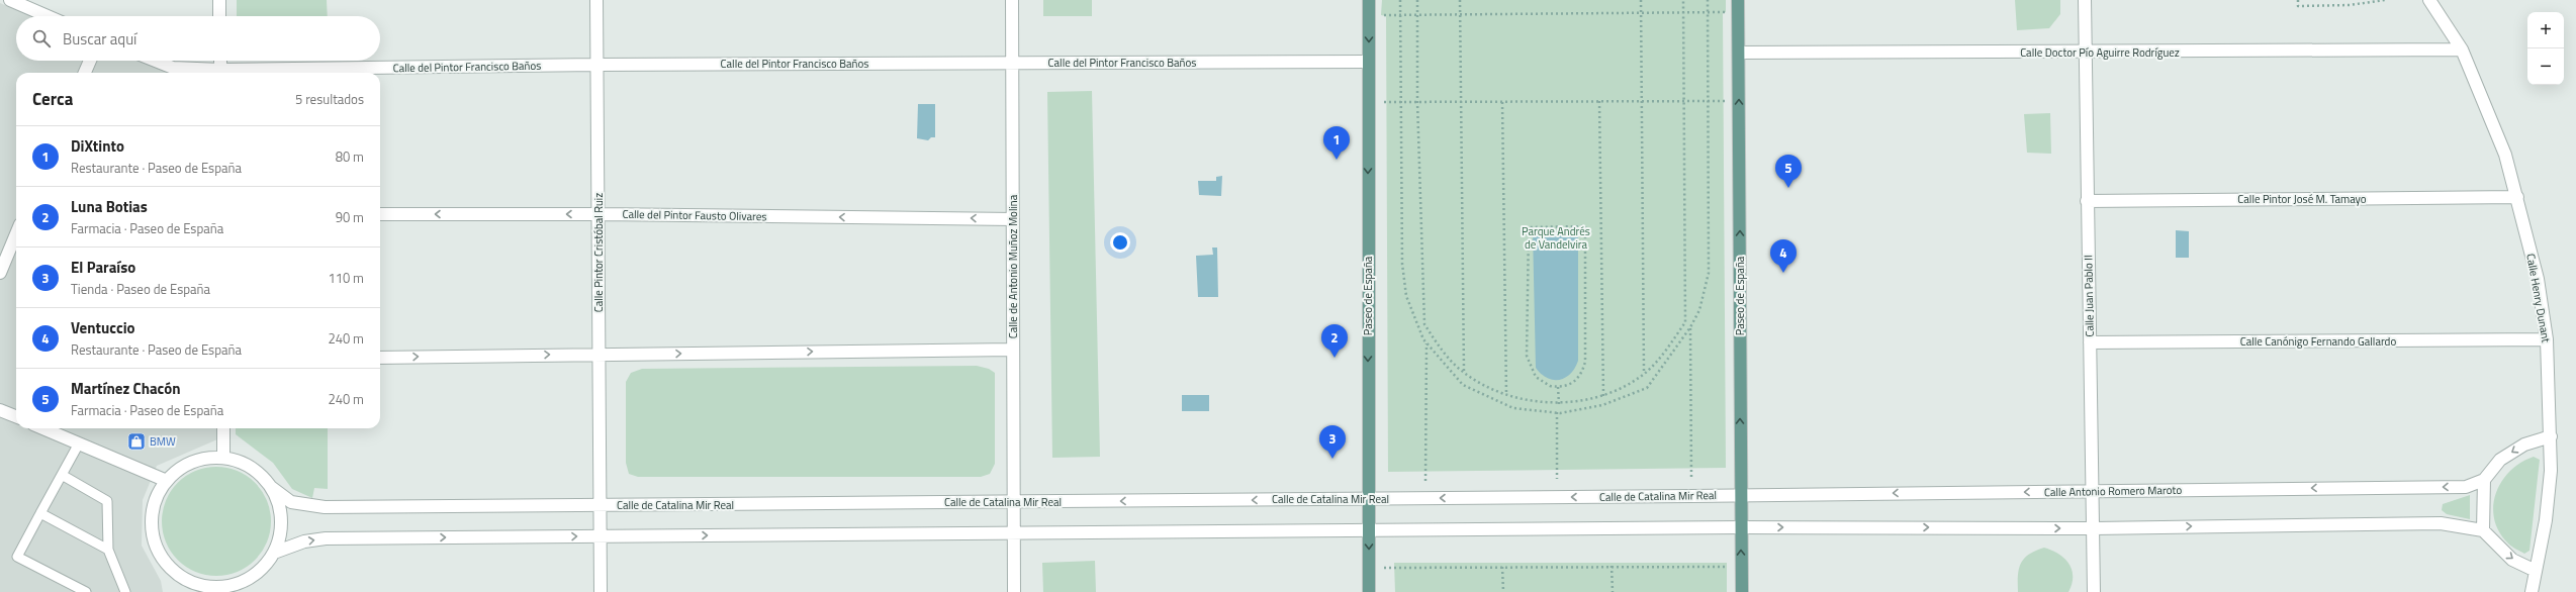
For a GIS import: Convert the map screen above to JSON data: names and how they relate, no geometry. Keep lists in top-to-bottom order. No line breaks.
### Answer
{"streets":{"main road":["Paseo de España"],"street":["Calle Doctor Pío Aguirre Rodríguez","Calle del Pintor Francisco Baños","Calle Pintor José M. Tamayo","Calle del Pintor Fausto Olivares","Calle Pintor Cristóbal Ruiz","Calle de Antonio Muñoz Molina","Calle Juan Pablo II","Calle Henry Dunant","Calle Canónigo Fernando Gallardo","Calle Antonio Romero Maroto","Calle de Catalina Mir Real"]},"crossings":[["Calle Doctor Pío Aguirre Rodríguez","Paseo de España"],["Calle Doctor Pío Aguirre Rodríguez","Calle Juan Pablo II"],["Calle Doctor Pío Aguirre Rodríguez","Calle Henry Dunant"],["Calle del Pintor Francisco Baños","Calle Pintor Cristóbal Ruiz"],["Calle del Pintor Francisco Baños","Calle de Antonio Muñoz Molina"],["Calle del Pintor Francisco Baños","Paseo de España"],["Calle Pintor José M. Tamayo","Calle Juan Pablo II"],["Calle Pintor José M. Tamayo","Calle Henry Dunant"],["Calle del Pintor Fausto Olivares","Calle Pintor Cristóbal Ruiz"],["Calle del Pintor Fausto Olivares","Calle de Antonio Muñoz Molina"],["Calle Pintor Cristóbal Ruiz","Calle de Catalina Mir Real"],["Calle de Antonio Muñoz Molina","Calle de Catalina Mir Real"],["Paseo de España","Calle Antonio Romero Maroto"],["Paseo de España","Calle de Catalina Mir Real"],["Calle Juan Pablo II","Calle Canónigo Fernando Gallardo"],["Calle Juan Pablo II","Calle Antonio Romero Maroto"],["Calle Henry Dunant","Calle Canónigo Fernando Gallardo"],["Calle Antonio Romero Maroto","Calle de Catalina Mir Real"]],"one_way":["Calle del Pintor Fausto Olivares"],"parks":["Parque Andrés de Vandelvira"],"places":{"shop":["BMW"]},"page":{"map_buttons":["+","−"],"search":"Buscar aquí","heading":["Cerca","5 resultados"],"list":[{"mark":"1","name":"DiXtinto","note":"Restaurante · Paseo de España","value":"80 m"},{"mark":"2","name":"Luna Botias","note":"Farmacia · Paseo de España","value":"90 m"},{"mark":"3","name":"El Paraíso","note":"Tienda · Paseo de España","value":"110 m"},{"mark":"4","name":"Ventuccio","note":"Restaurante · Paseo de España","value":"240 m"},{"mark":"5","name":"Martínez Chacón","note":"Farmacia · Paseo de España","value":"240 m"}],"pins":["1","5","4","2","3"]}}
